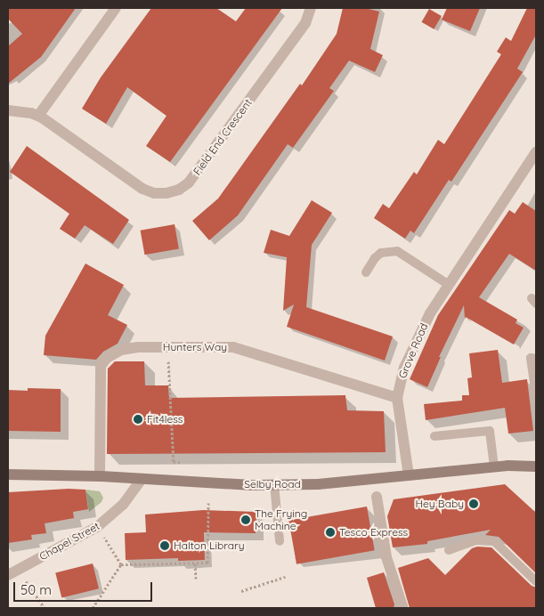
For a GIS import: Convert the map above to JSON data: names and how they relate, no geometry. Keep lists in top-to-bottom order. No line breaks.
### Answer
{"streets":{"main road":["Selby Road"],"street":["Field End Crescent","Hunters Way","Grove Road","Chapel Street"]},"crossings":[["Hunters Way","Grove Road"],["Hunters Way","Selby Road"],["Grove Road","Selby Road"],["Selby Road","Chapel Street"]],"places":["Fit4less","Hey Baby","The Frying Machine","Tesco Express","Halton Library"],"scale_bar":"50 m"}
